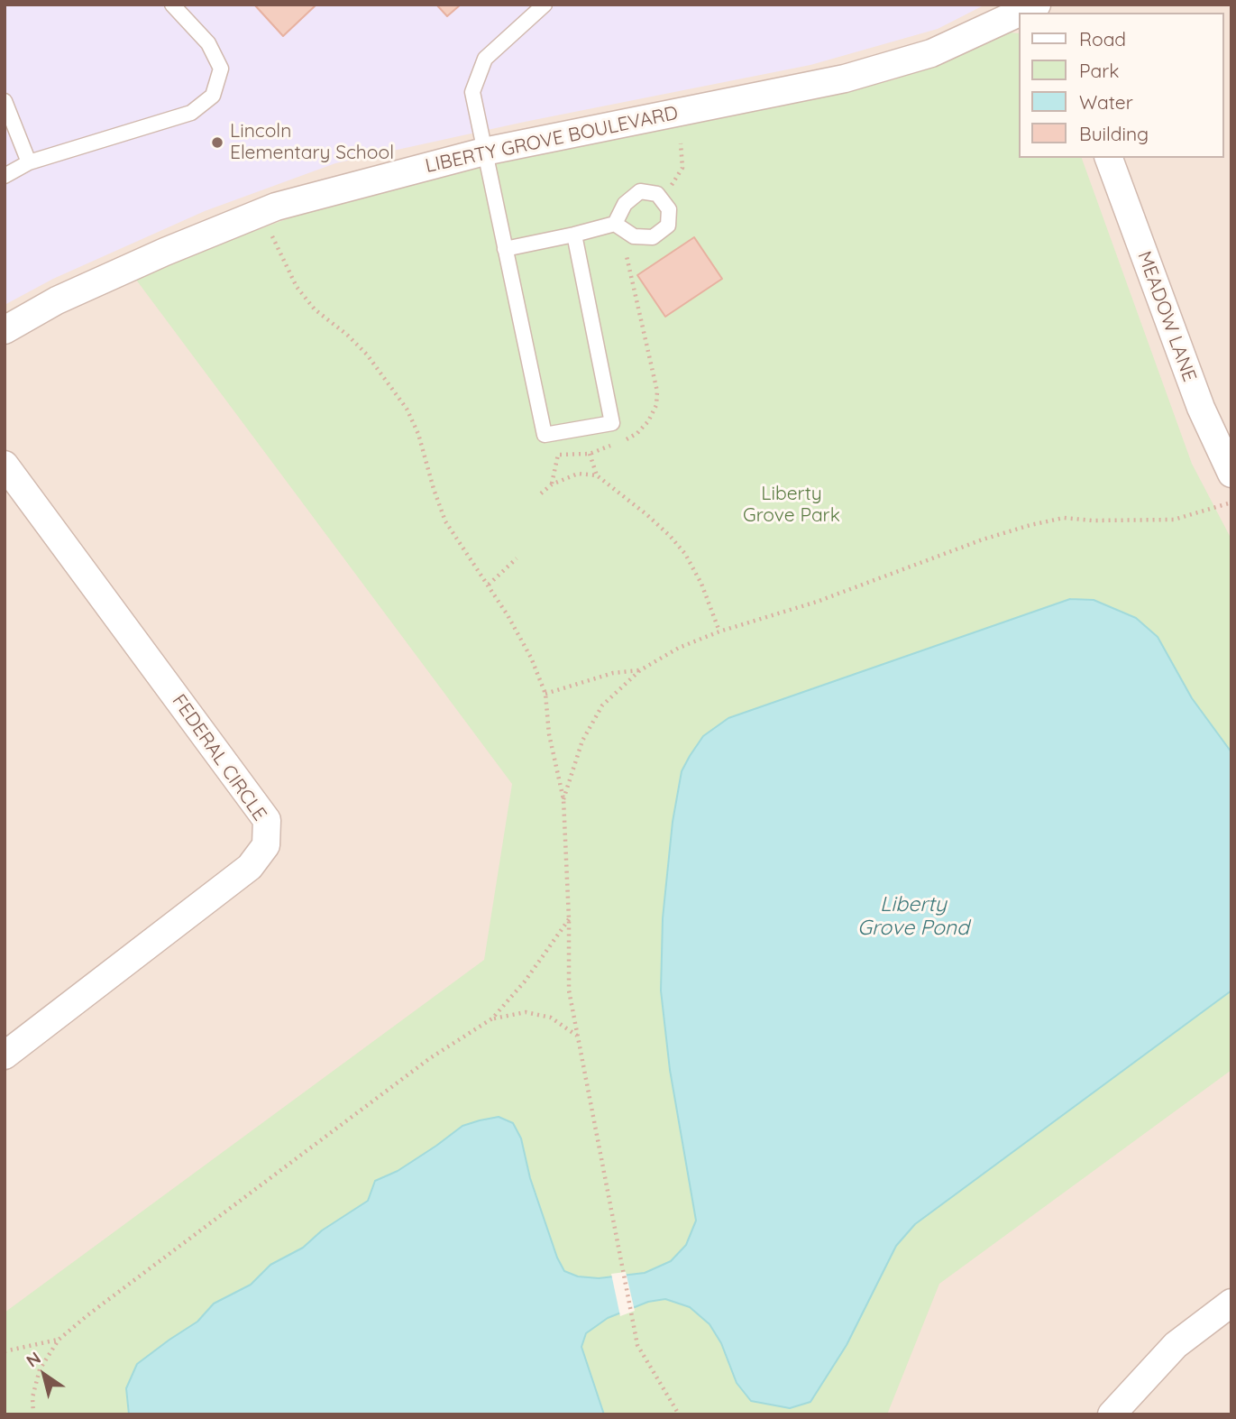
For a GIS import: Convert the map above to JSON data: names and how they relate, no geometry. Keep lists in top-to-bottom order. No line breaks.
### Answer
{"streets":{"street":["LIBERTY GROVE BOULEVARD","MEADOW LANE","FEDERAL CIRCLE"]},"water":["Liberty Grove Pond"],"parks":["Liberty Grove Park"],"places":["Lincoln Elementary School"],"legend":["Road","Park","Water","Building"],"north":"top left"}
